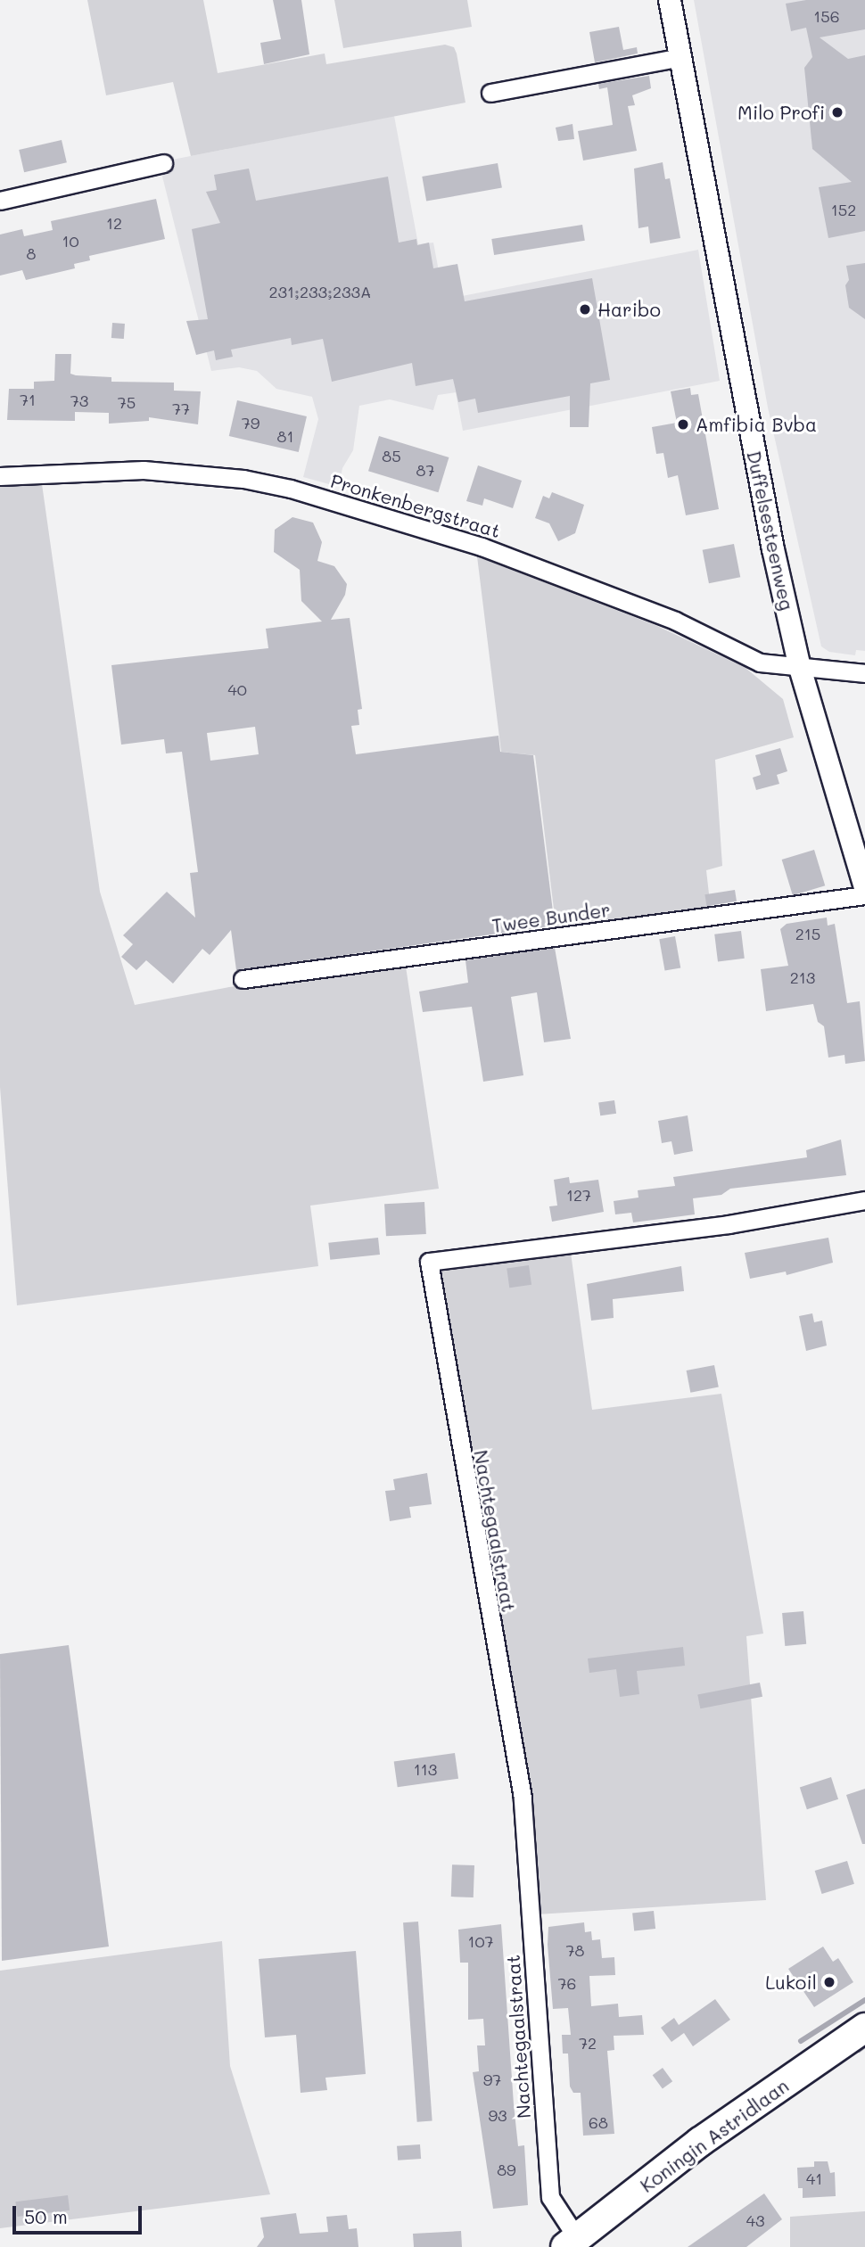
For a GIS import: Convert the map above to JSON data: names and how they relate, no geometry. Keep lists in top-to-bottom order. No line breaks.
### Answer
{"streets":{"main road":["Koningin Astridlaan"],"street":["Pronkenbergstraat","Duffelsesteenweg","Twee Bunder","Nachtegaalstraat"]},"crossings":[["Pronkenbergstraat","Duffelsesteenweg"],["Nachtegaalstraat","Koningin Astridlaan"]],"places":["Milo Profi","Haribo","Amfibia Bvba","Lukoil"],"house_numbers":["156","152","12","10","8","231;233;233A","71","73","75","77","79","81","85","87","40","215","213","127","113","107","78","76","72","97","93","68","89","41","43"],"scale_bar":"50 m"}
